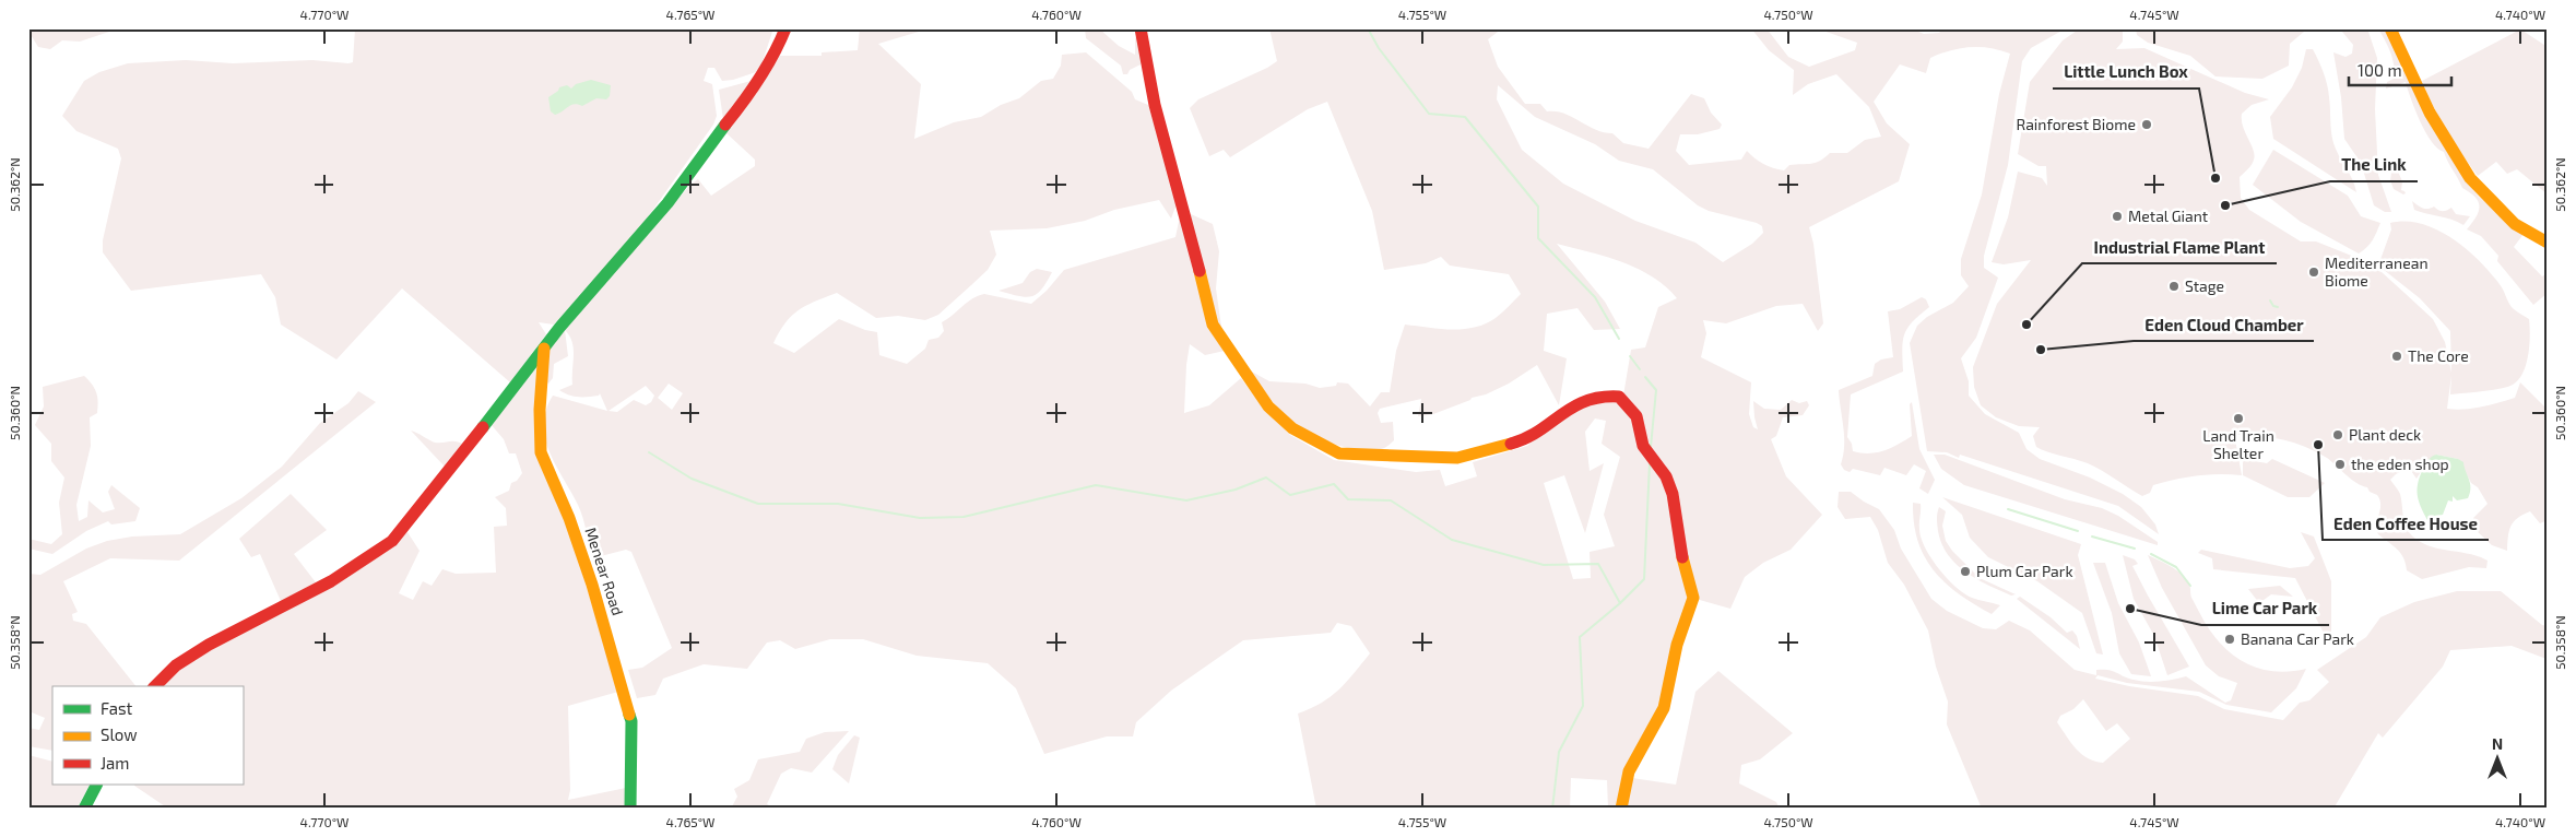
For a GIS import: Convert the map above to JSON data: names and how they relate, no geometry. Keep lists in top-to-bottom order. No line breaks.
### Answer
{"streets":{"street":["Menear Road"]},"places":["Rainforest Biome","Little Lunch Box","The Link","Metal Giant","Mediterranean Biome","Stage","Industrial Flame Plant","Eden Cloud Chamber","The Core","Land Train Shelter","Plant deck","Eden Coffee House","the eden shop","Plum Car Park","Lime Car Park","Banana Car Park"],"legend":["Fast","Slow","Jam"],"scale_bar":"100 m","north":"top","coordinates":["4.770°W","4.765°W","4.760°W","4.755°W","4.750°W","4.745°W","4.740°W","50.362°N","50.360°N","50.358°N"]}
